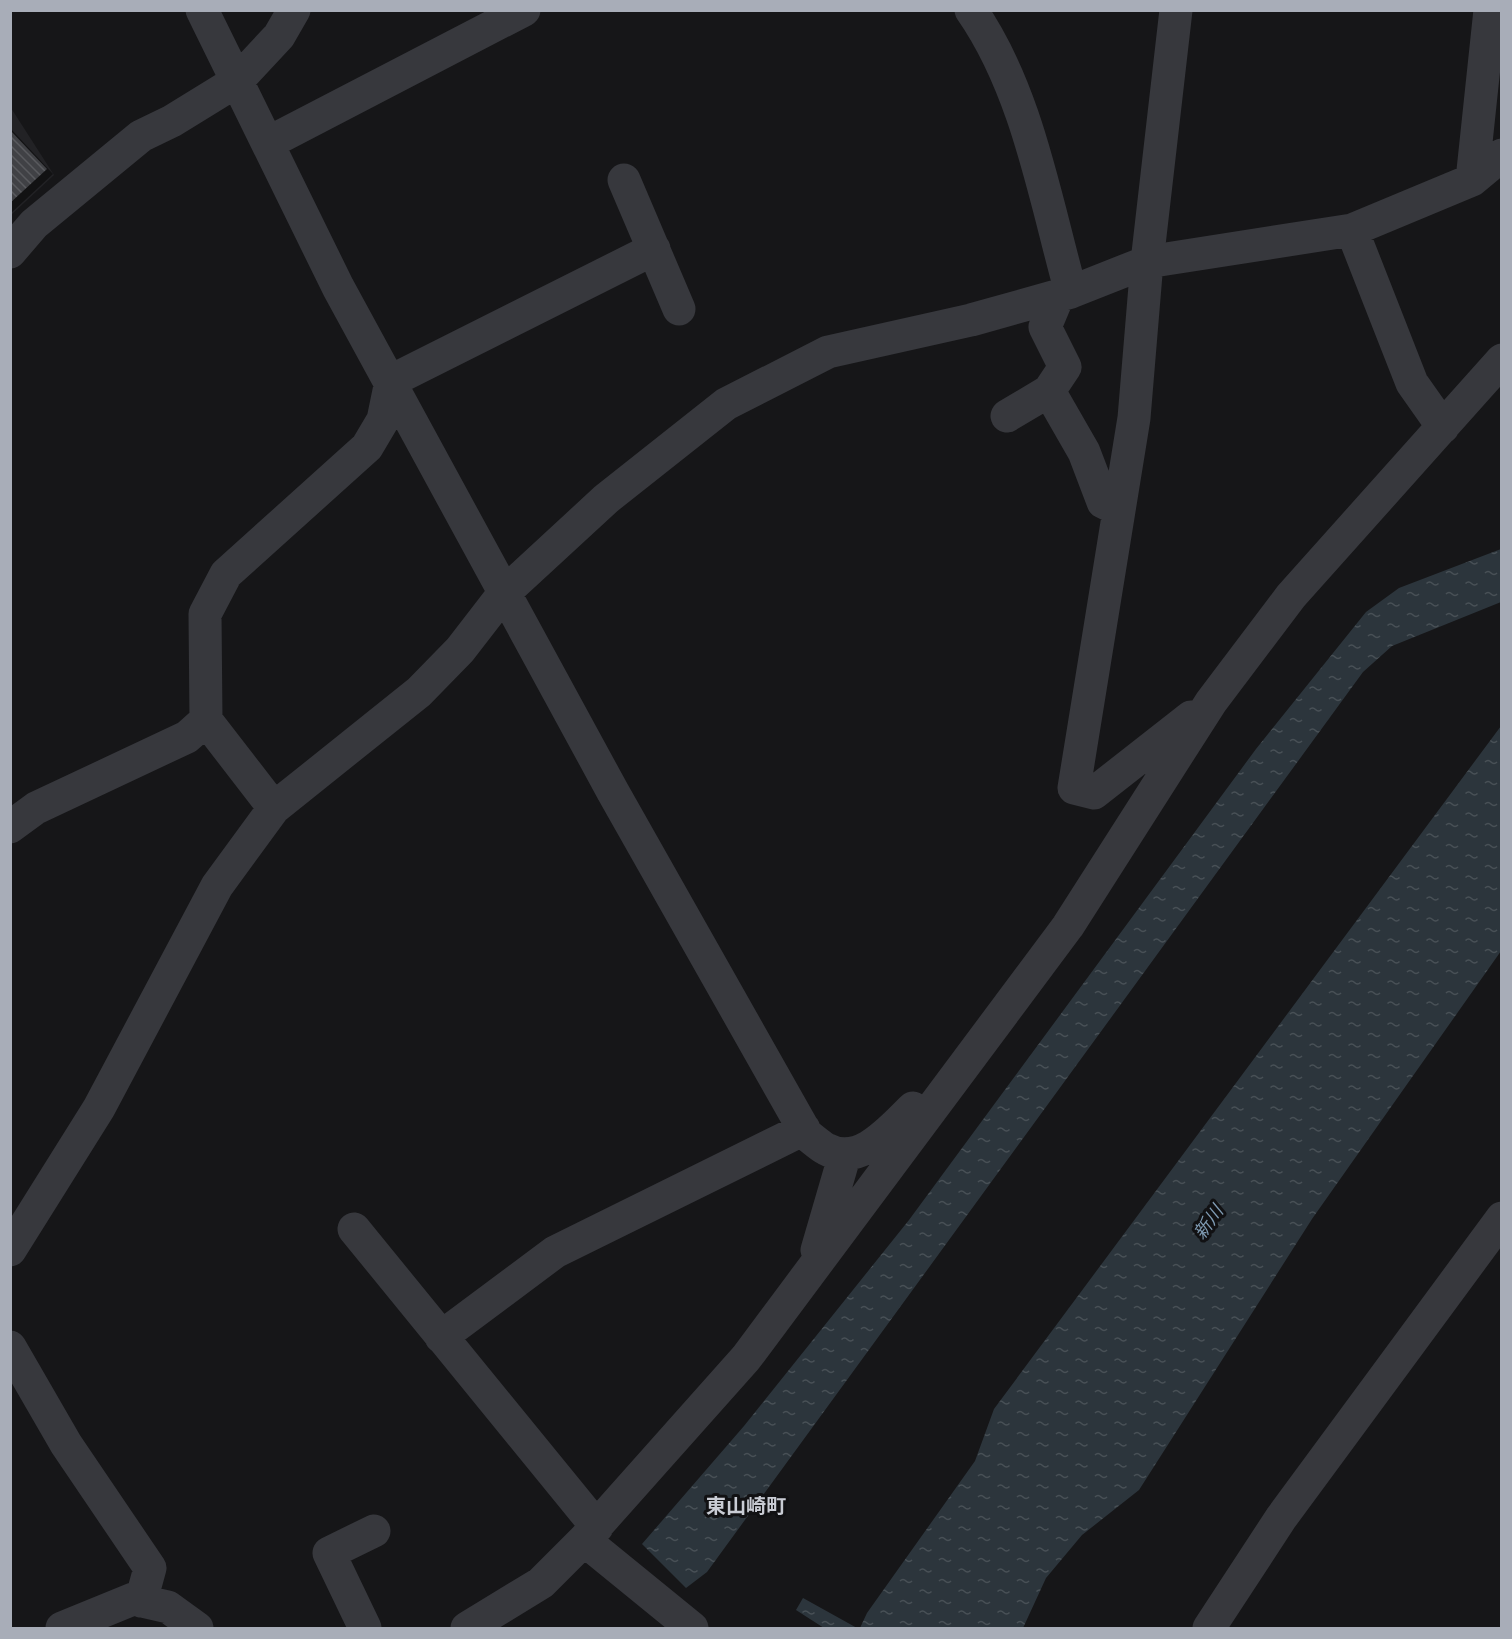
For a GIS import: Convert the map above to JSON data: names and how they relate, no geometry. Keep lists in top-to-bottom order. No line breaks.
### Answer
{"districts":["東山崎町"],"water":["新川"]}
